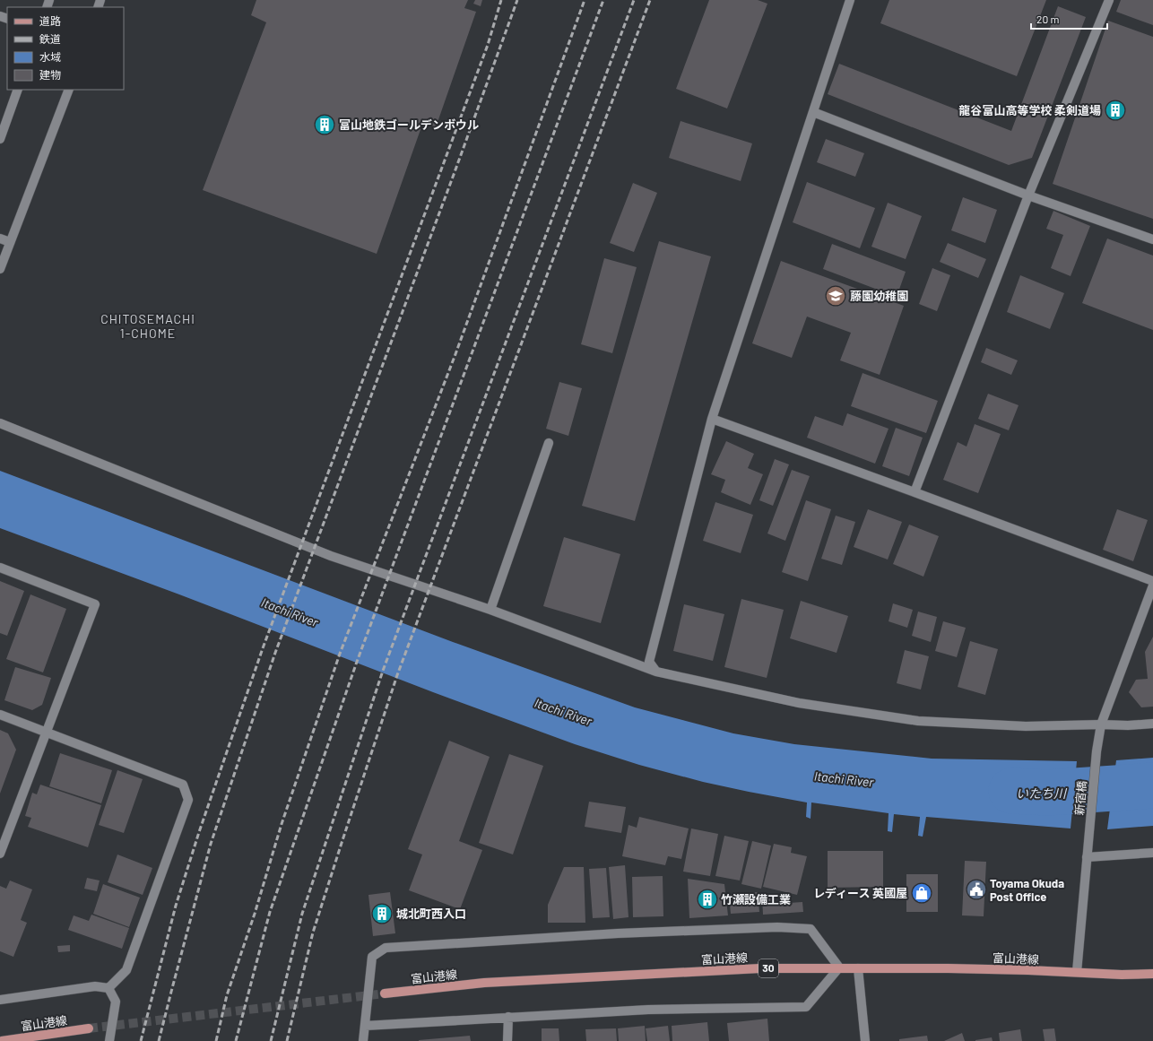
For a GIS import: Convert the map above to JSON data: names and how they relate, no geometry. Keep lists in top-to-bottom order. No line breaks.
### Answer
{"streets":{"main road":["富山港線","30"],"street":["新宿橋"]},"crossings":[["新宿橋","富山港線"]],"districts":["CHITOSEMACHI 1-CHOME"],"water":["Itachi River","いたち川"],"places":{"building":["龍谷富山高等学校 柔剣道場","富山地鉄ゴールデンボウル","竹瀬設備工業","城北町西入口"],"school or university":["藤園幼稚園"],"public building":["Toyama Okuda Post Office"],"shop":["レディース 英國屋"]},"legend":["道路","鉄道","水域","建物"],"scale_bar":"20 m"}
